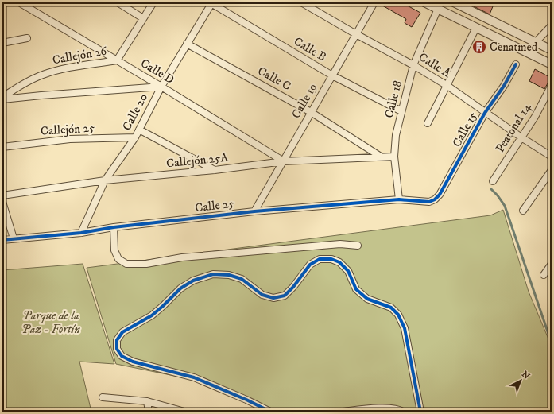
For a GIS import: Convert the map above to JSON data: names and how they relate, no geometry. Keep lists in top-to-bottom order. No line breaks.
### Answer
{"streets":{"street":["Calle B","Callejón 26","Calle A","Calle D","Calle C","Calle 18","Calle 19","Calle 20","Peatonal 14","Callejón 25","Calle 15","Callejón 25A","Calle 25"]},"crossings":[["Calle B","Calle 18"],["Calle B","Calle 19"],["Calle B","Calle 20"],["Callejón 26","Calle D"],["Callejón 26","Calle 20"],["Calle A","Calle 18"],["Calle A","Calle 19"],["Calle A","Peatonal 14"],["Calle A","Calle 15"],["Calle D","Calle 19"],["Calle D","Calle 20"],["Calle D","Callejón 25A"],["Calle C","Calle 19"],["Calle C","Calle 20"],["Calle C","Callejón 25A"],["Calle 18","Callejón 25A"],["Calle 18","Calle 25"],["Calle 19","Callejón 25A"],["Calle 19","Calle 25"],["Calle 20","Callejón 25"],["Calle 20","Callejón 25A"],["Calle 20","Calle 25"],["Calle 15","Calle 25"]],"parks":["Parque de la Paz - Fortín"],"places":{"building":["Cenatmed"]},"north":"top right"}
